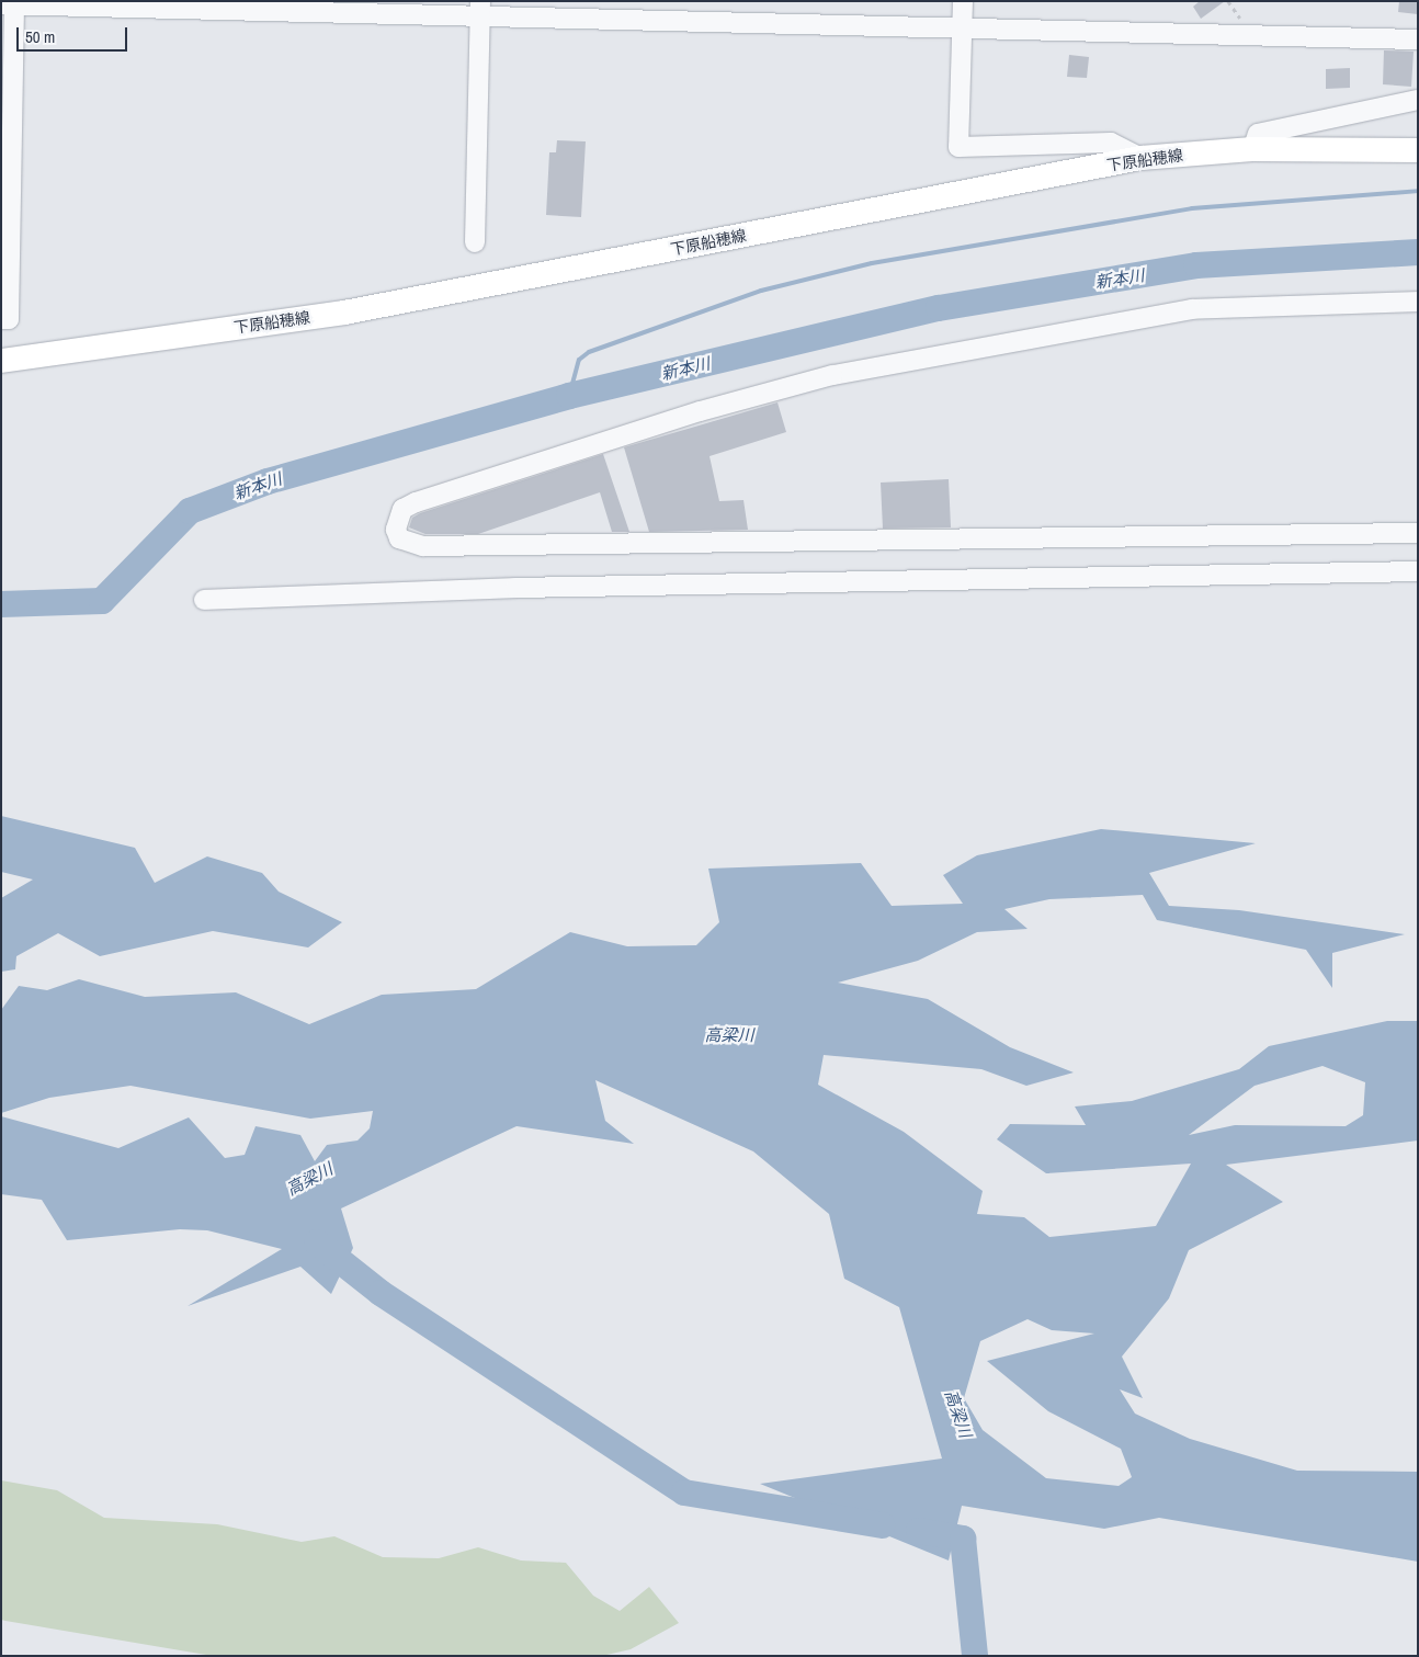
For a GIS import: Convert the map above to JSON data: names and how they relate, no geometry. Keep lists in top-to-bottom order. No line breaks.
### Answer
{"streets":{"main road":["下原船穂線"]},"water":["新本川","高梁川"],"scale_bar":"50 m"}
